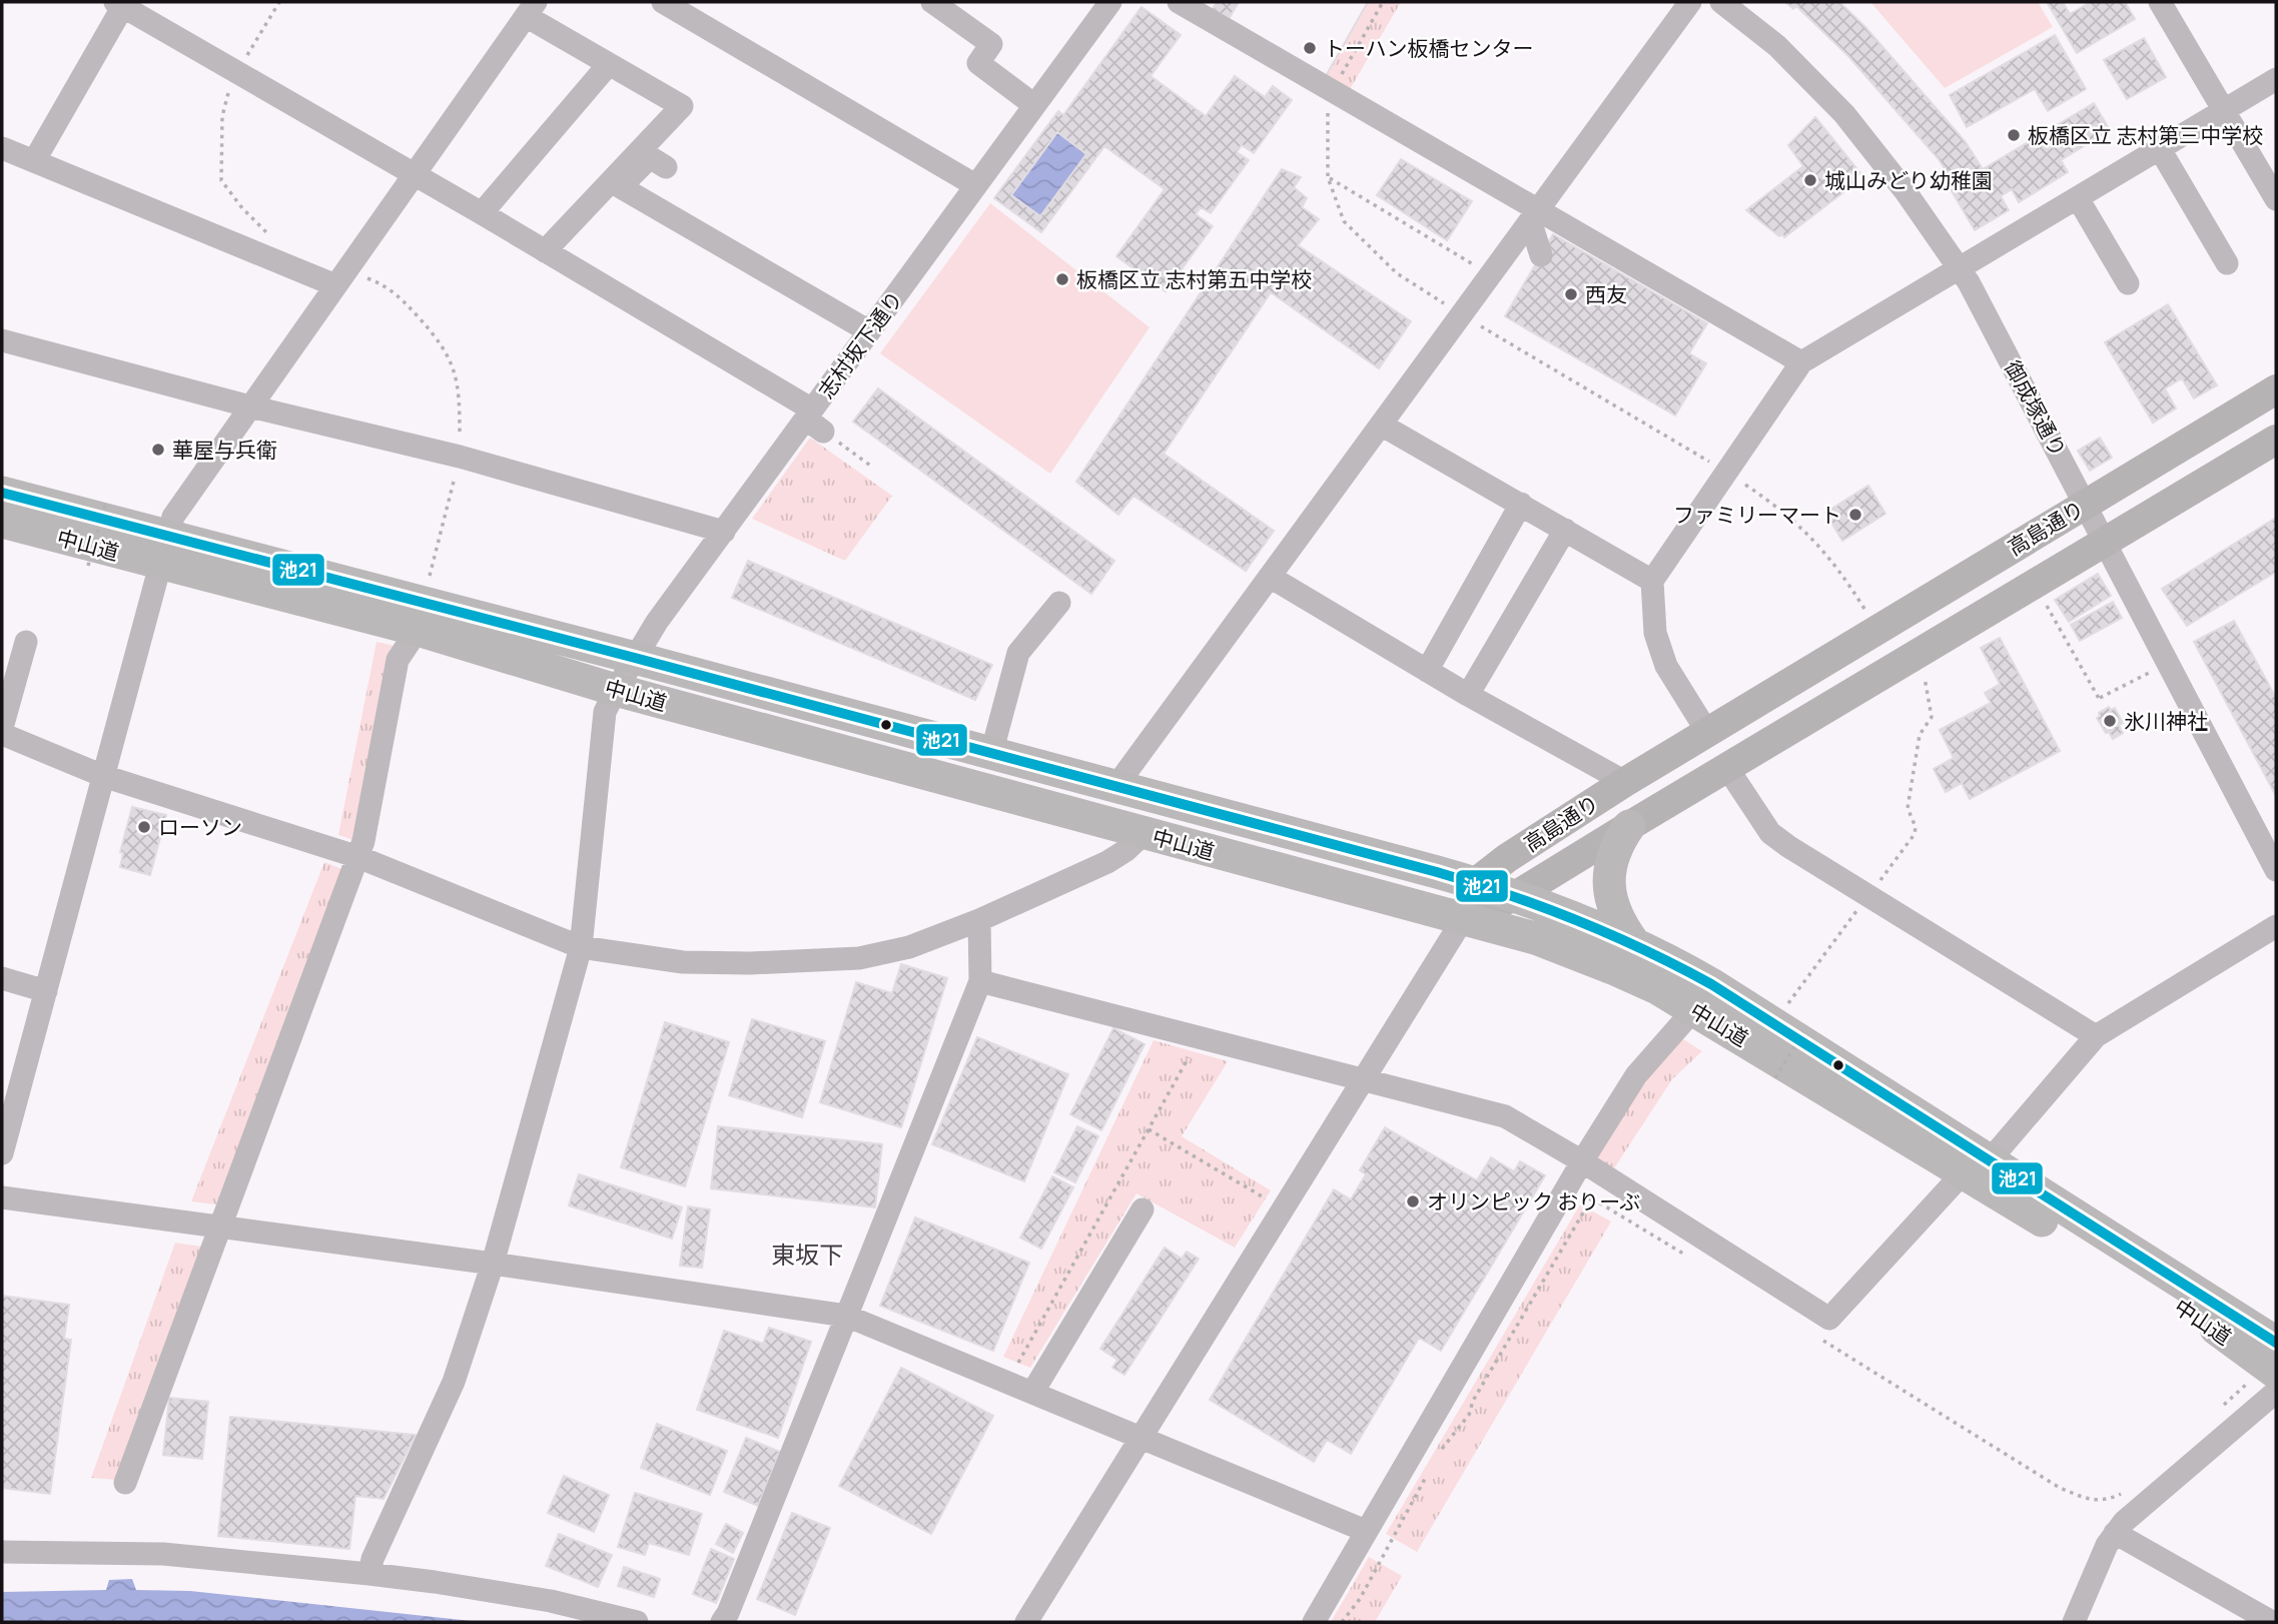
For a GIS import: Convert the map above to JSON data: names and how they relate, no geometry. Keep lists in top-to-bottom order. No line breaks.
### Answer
{"streets":{"highway":["中山道"],"main road":["高島通り"],"street":["志村坂下通り","御成塚通り"]},"crossings":[["志村坂下通り","中山道"],["御成塚通り","高島通り"],["高島通り","中山道"]],"districts":["東坂下"],"places":["トーハン板橋センター","板橋区立 志村第三中学校","城山みどり幼稚園","板橋区立 志村第五中学校","西友","華屋与兵衛","ファミリーマート","氷川神社","ローソン","オリンピック おりーぶ"],"lines":["transit line 池21"]}
